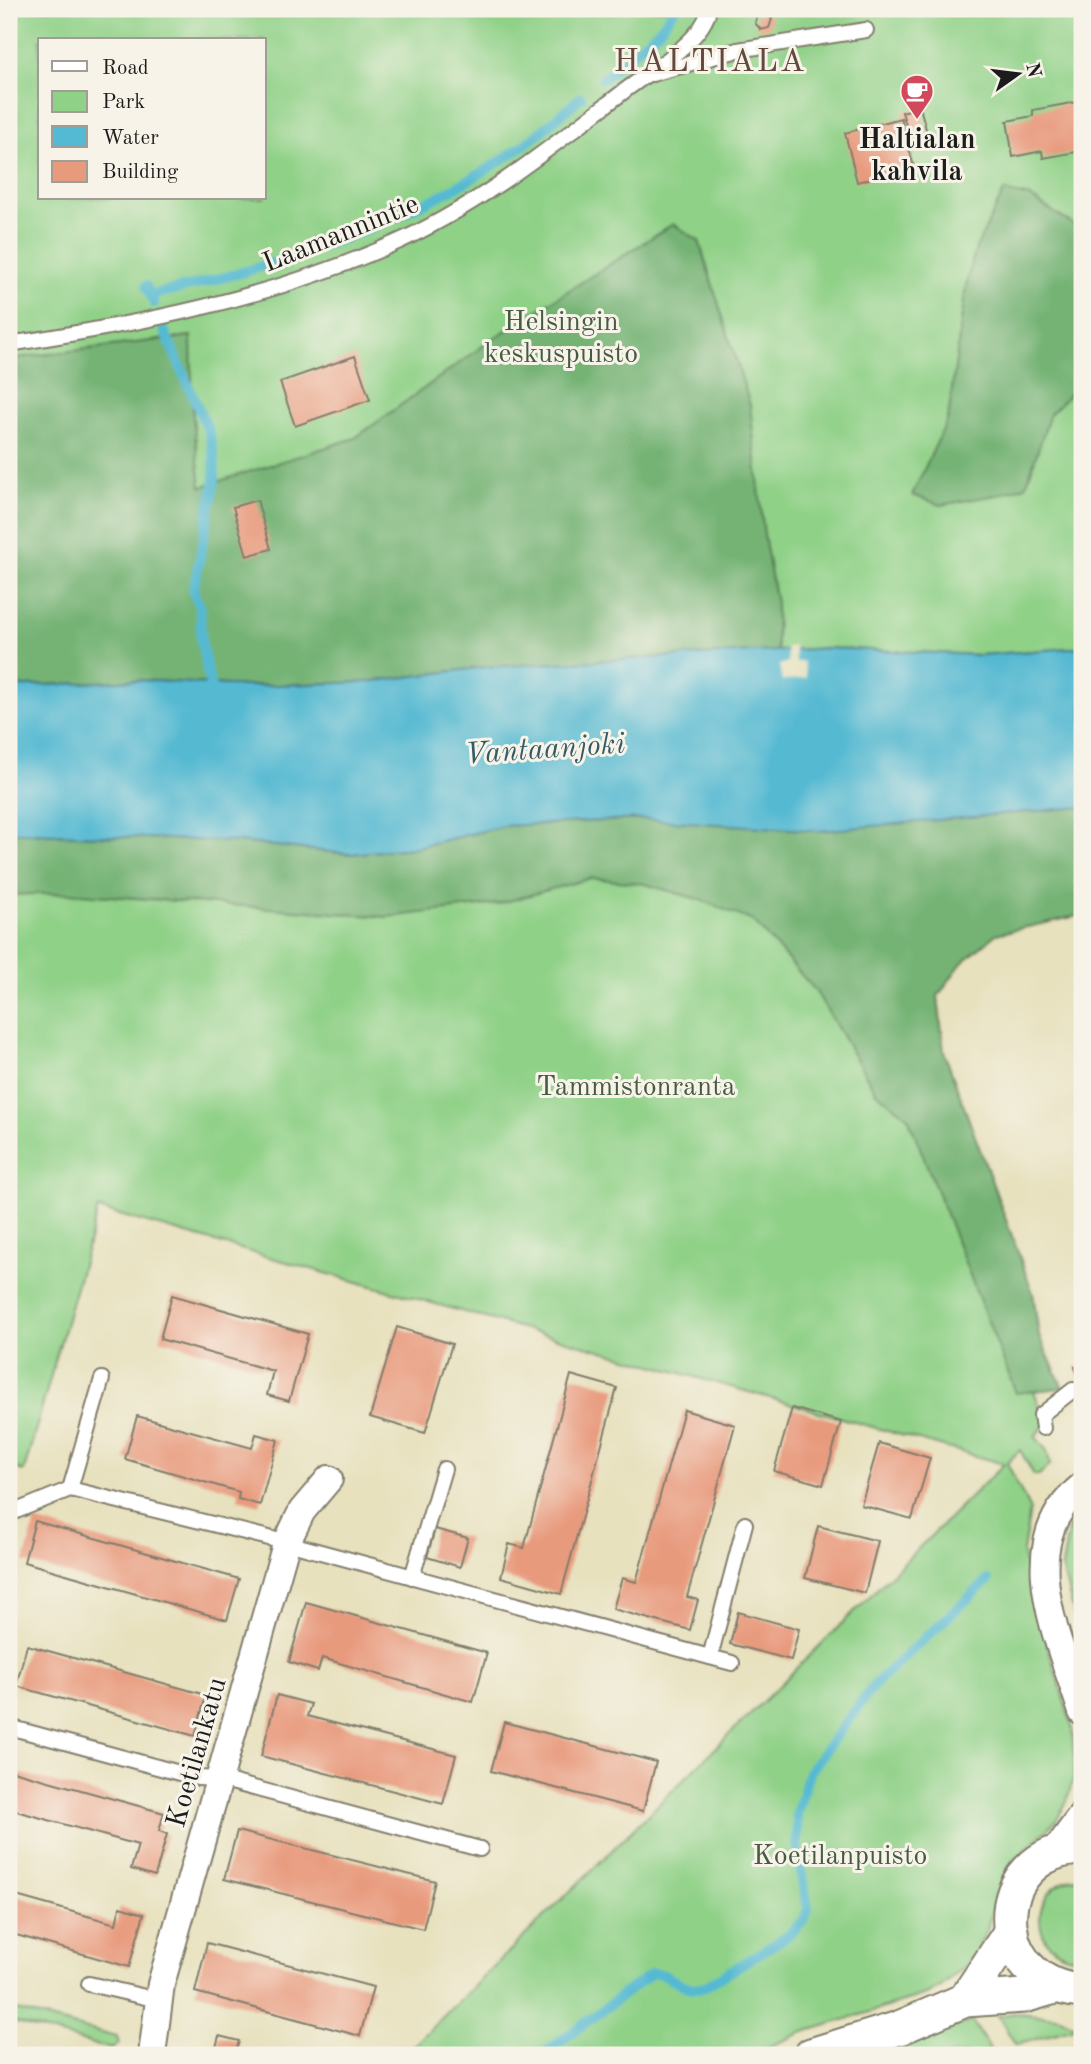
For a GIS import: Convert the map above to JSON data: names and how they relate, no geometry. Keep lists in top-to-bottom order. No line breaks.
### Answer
{"streets":{"street":["Koetilankatu"],"lane":["Laamannintie"]},"districts":["HALTIALA"],"water":["Vantaanjoki"],"parks":["Helsingin keskuspuisto","Tammistonranta","Koetilanpuisto"],"places":{"cafe":["Haltialan kahvila"]},"legend":["Road","Park","Water","Building"],"north":"right"}
